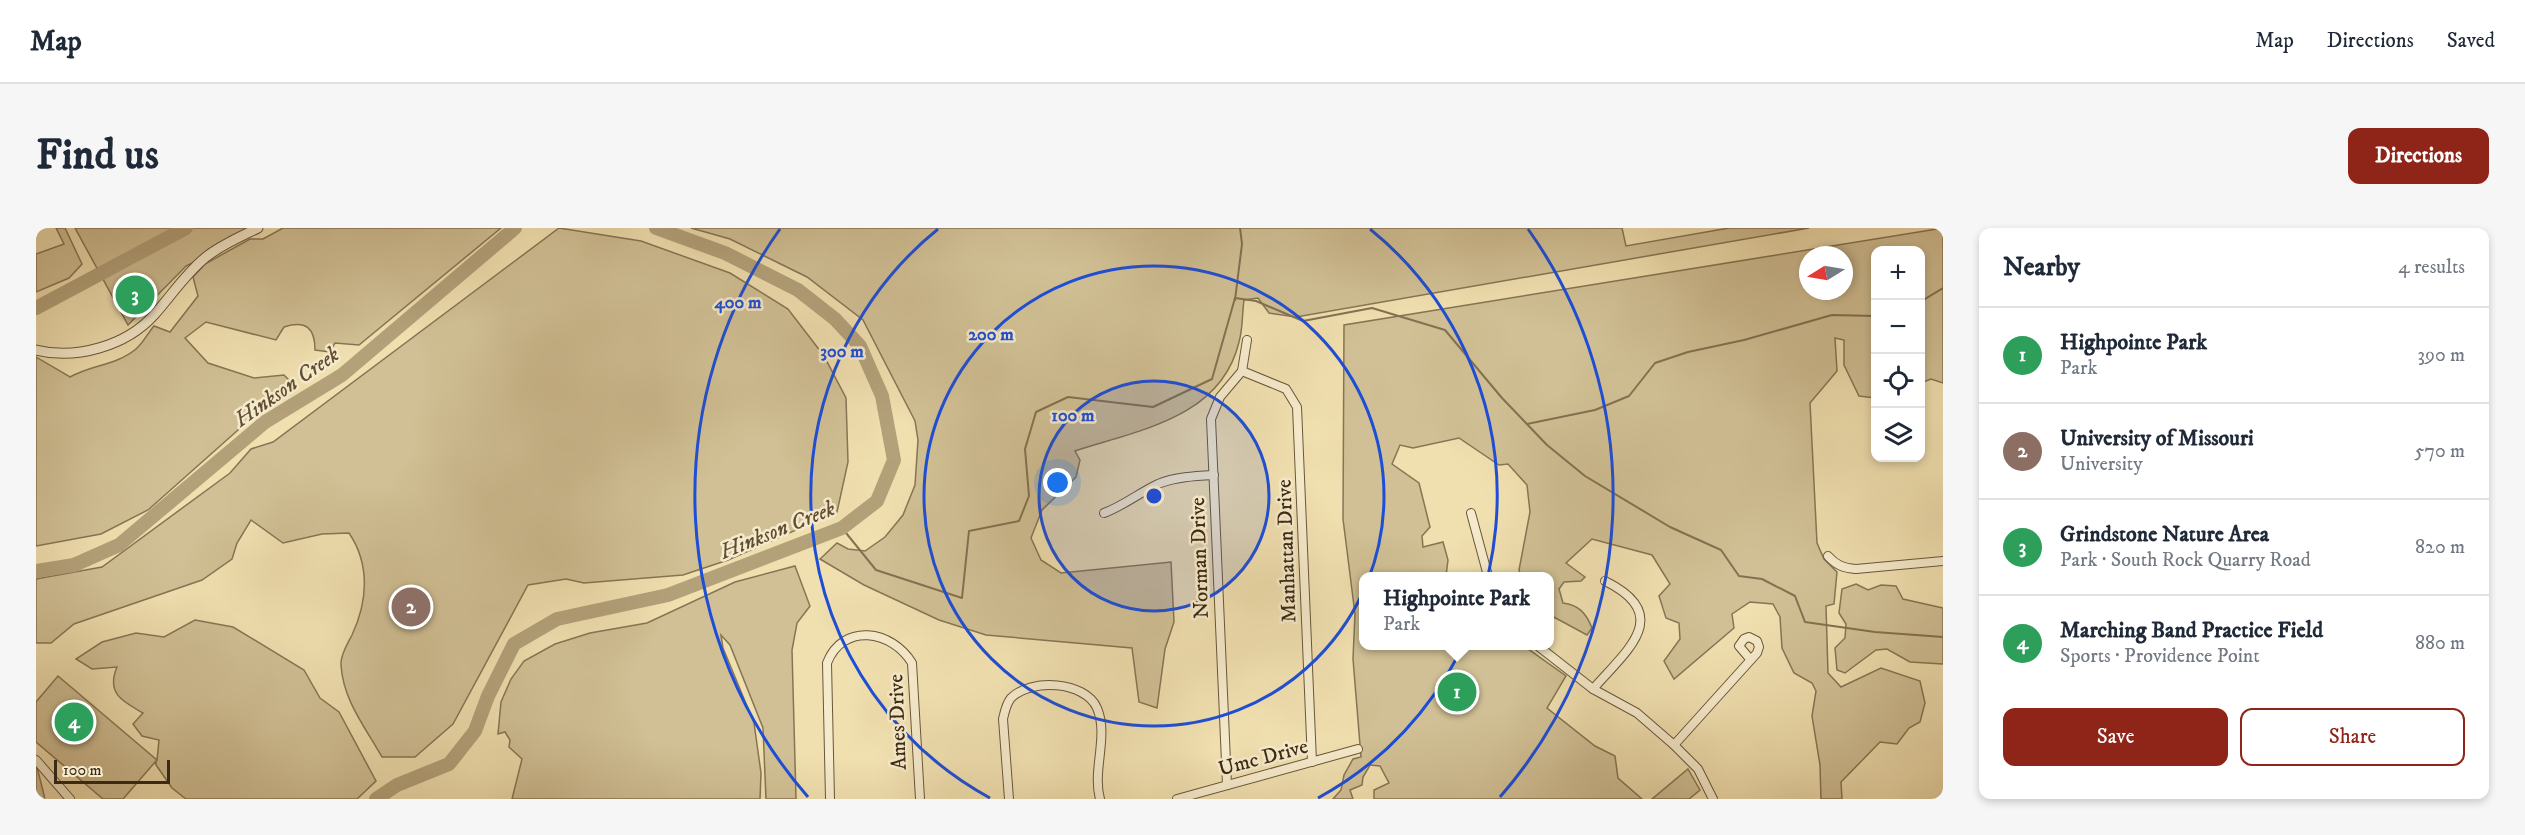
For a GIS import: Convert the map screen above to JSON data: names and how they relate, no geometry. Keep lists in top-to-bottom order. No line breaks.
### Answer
{"streets":{"street":["Manhattan Drive","Norman Drive","Ames Drive","Umc Drive"]},"crossings":[["Manhattan Drive","Norman Drive"],["Manhattan Drive","Umc Drive"],["Norman Drive","Umc Drive"]],"water":["Hinkson Creek"],"scale_bar":"100 m","north":"left","page":{"header":"Map","nav":["Map","Directions","Saved"],"buttons":["Directions",["Save","Share"]],"title":"Find us","heading":["Nearby","4 results"],"map_buttons":["+","−"],"pins":["3","2","1","4"],"list":[{"mark":"1","name":"Highpointe Park","note":"Park","value":"390 m"},{"mark":"2","name":"University of Missouri","note":"University","value":"570 m"},{"mark":"3","name":"Grindstone Nature Area","note":"Park · South Rock Quarry Road","value":"820 m"},{"mark":"4","name":"Marching Band Practice Field","note":"Sports · Providence Point","value":"880 m"}],"popup":["Highpointe Park","Park"],"scale":"100 m"},"rings":["400 m","200 m","300 m","100 m"]}
